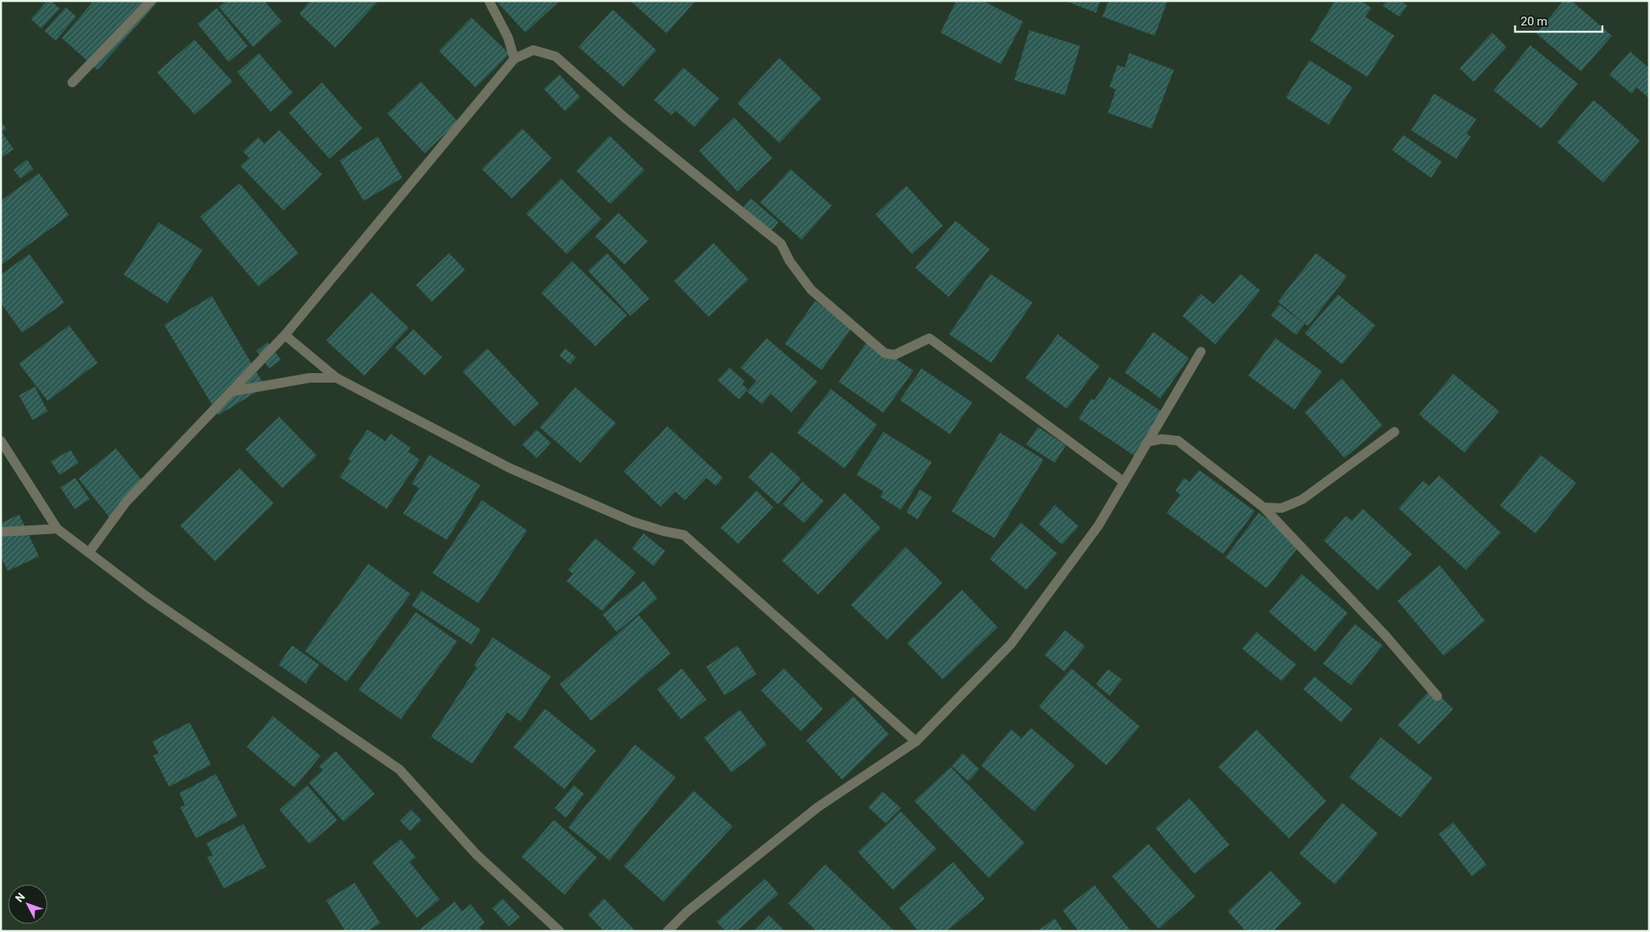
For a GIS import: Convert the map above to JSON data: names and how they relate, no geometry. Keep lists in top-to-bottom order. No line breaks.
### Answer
{"scale_bar":"20 m","north":"top left"}
